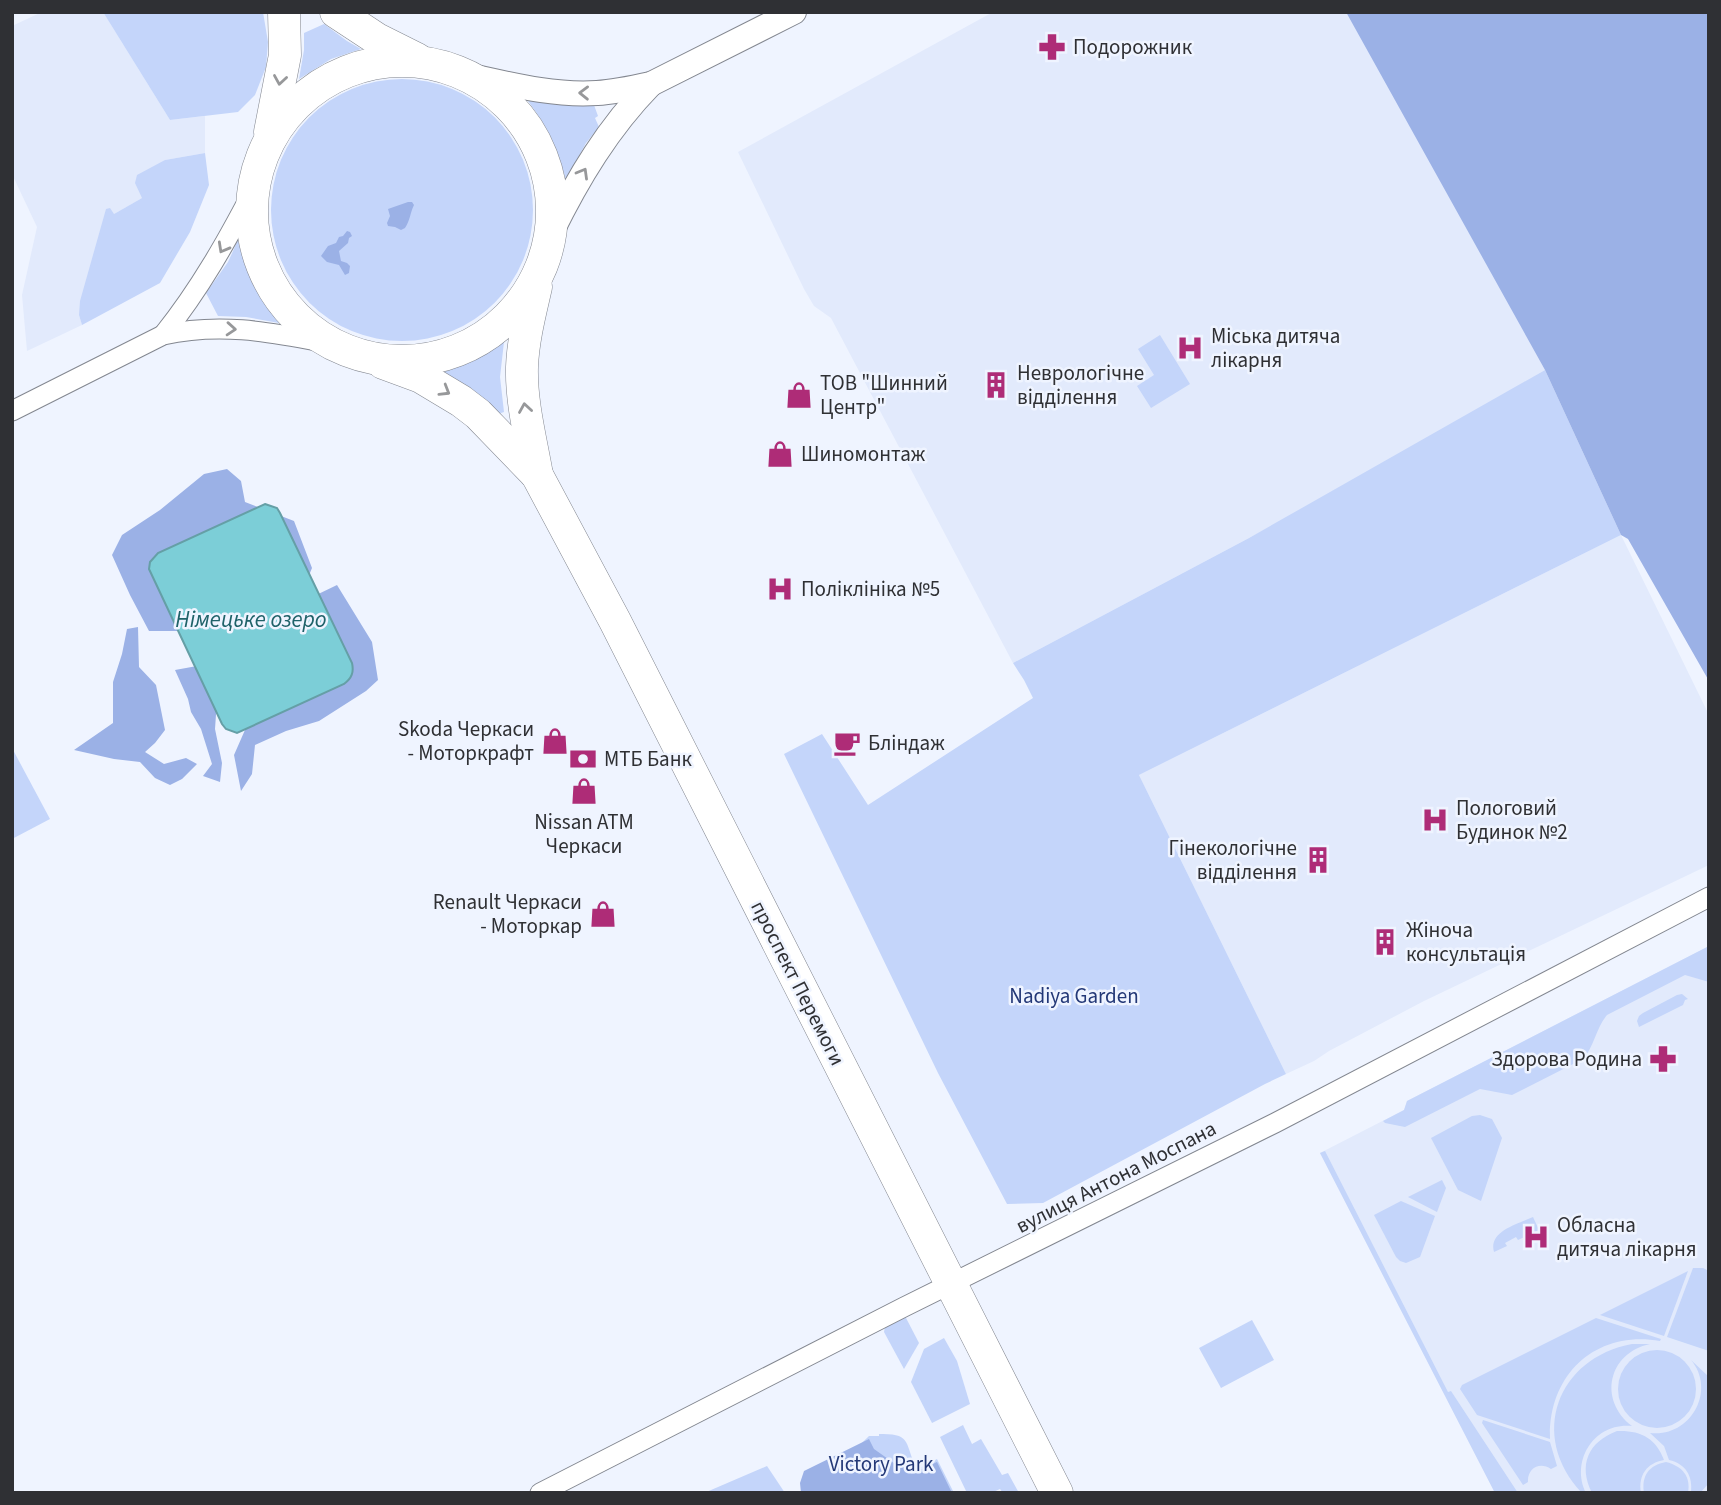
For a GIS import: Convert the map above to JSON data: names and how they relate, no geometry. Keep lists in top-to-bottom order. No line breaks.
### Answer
{"streets":{"main road":["проспект Перемоги"],"street":["вулиця Антона Моспана"]},"crossings":[["проспект Перемоги","вулиця Антона Моспана"]],"water":["Німецьке озеро"],"parks":["Nadiya Garden","Victory Park"],"places":{"pharmacy":["Подорожник","Здорова Родина"],"hospital":["Міська дитяча лікарня","Поліклініка №5","Пологовий Будинок №2","Обласна дитяча лікарня"],"building":["Неврологічне відділення","Гінекологічне відділення","Жіноча консультація"],"shop":["ТОВ \"Шинний Центр\"","Шиномонтаж","Skoda Черкаси - Моторкрафт","Nissan АТМ Черкаси","Renault Черкаси - Моторкар"],"cafe":["Бліндаж"],"bank":["МТБ Банк"]}}
